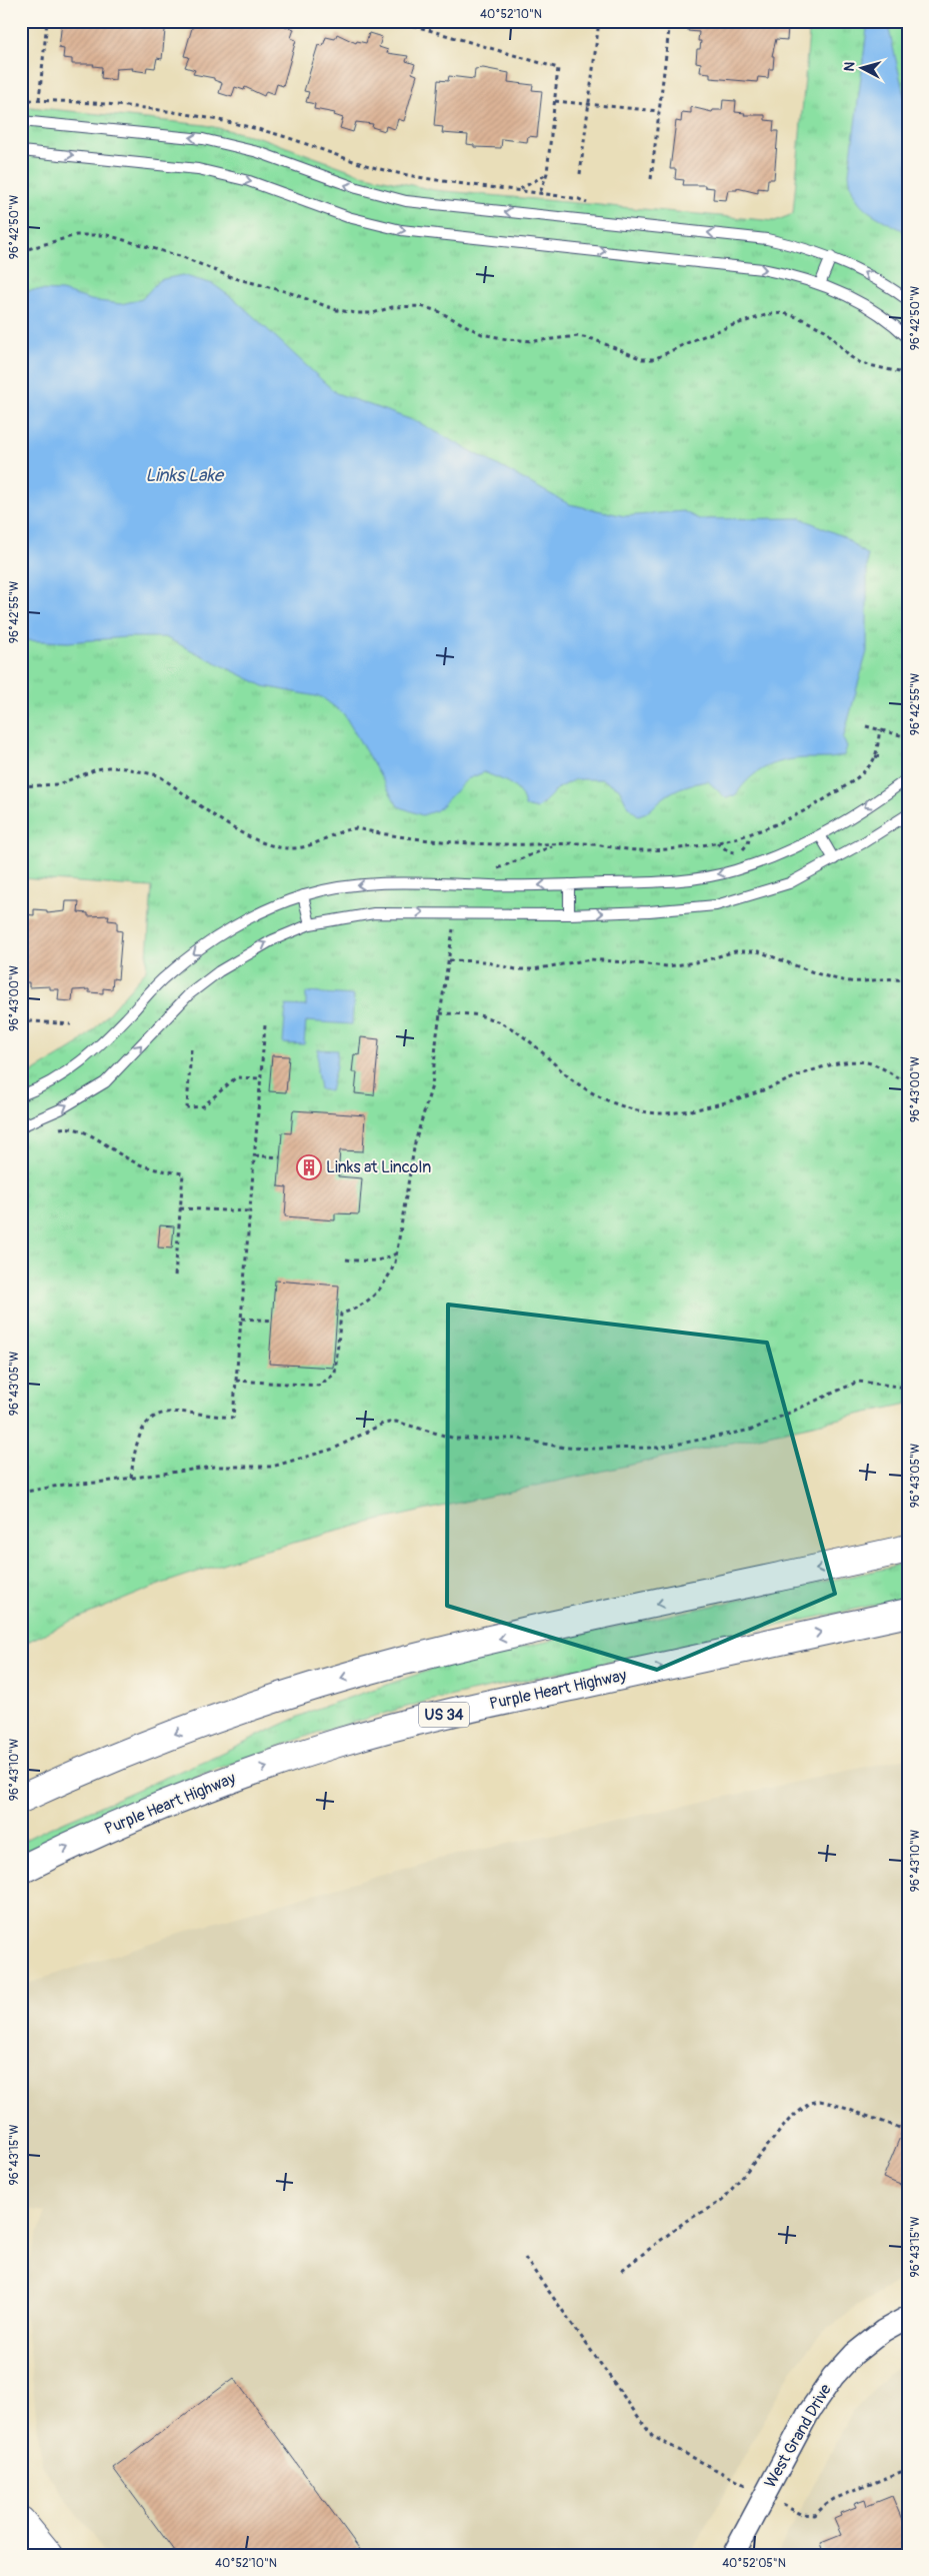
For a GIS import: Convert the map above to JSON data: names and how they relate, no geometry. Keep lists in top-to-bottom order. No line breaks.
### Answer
{"streets":{"main road":["Purple Heart Highway","US 34"],"street":["West Grand Drive"]},"water":["Links Lake"],"places":{"building":["Links at Lincoln"]},"north":"left","coordinates":["40°52'10\"N","96°42'50\"W","96°42'55\"W","96°43'00\"W","96°43'05\"W","96°43'10\"W","96°43'15\"W","40°52'05\"N"]}
